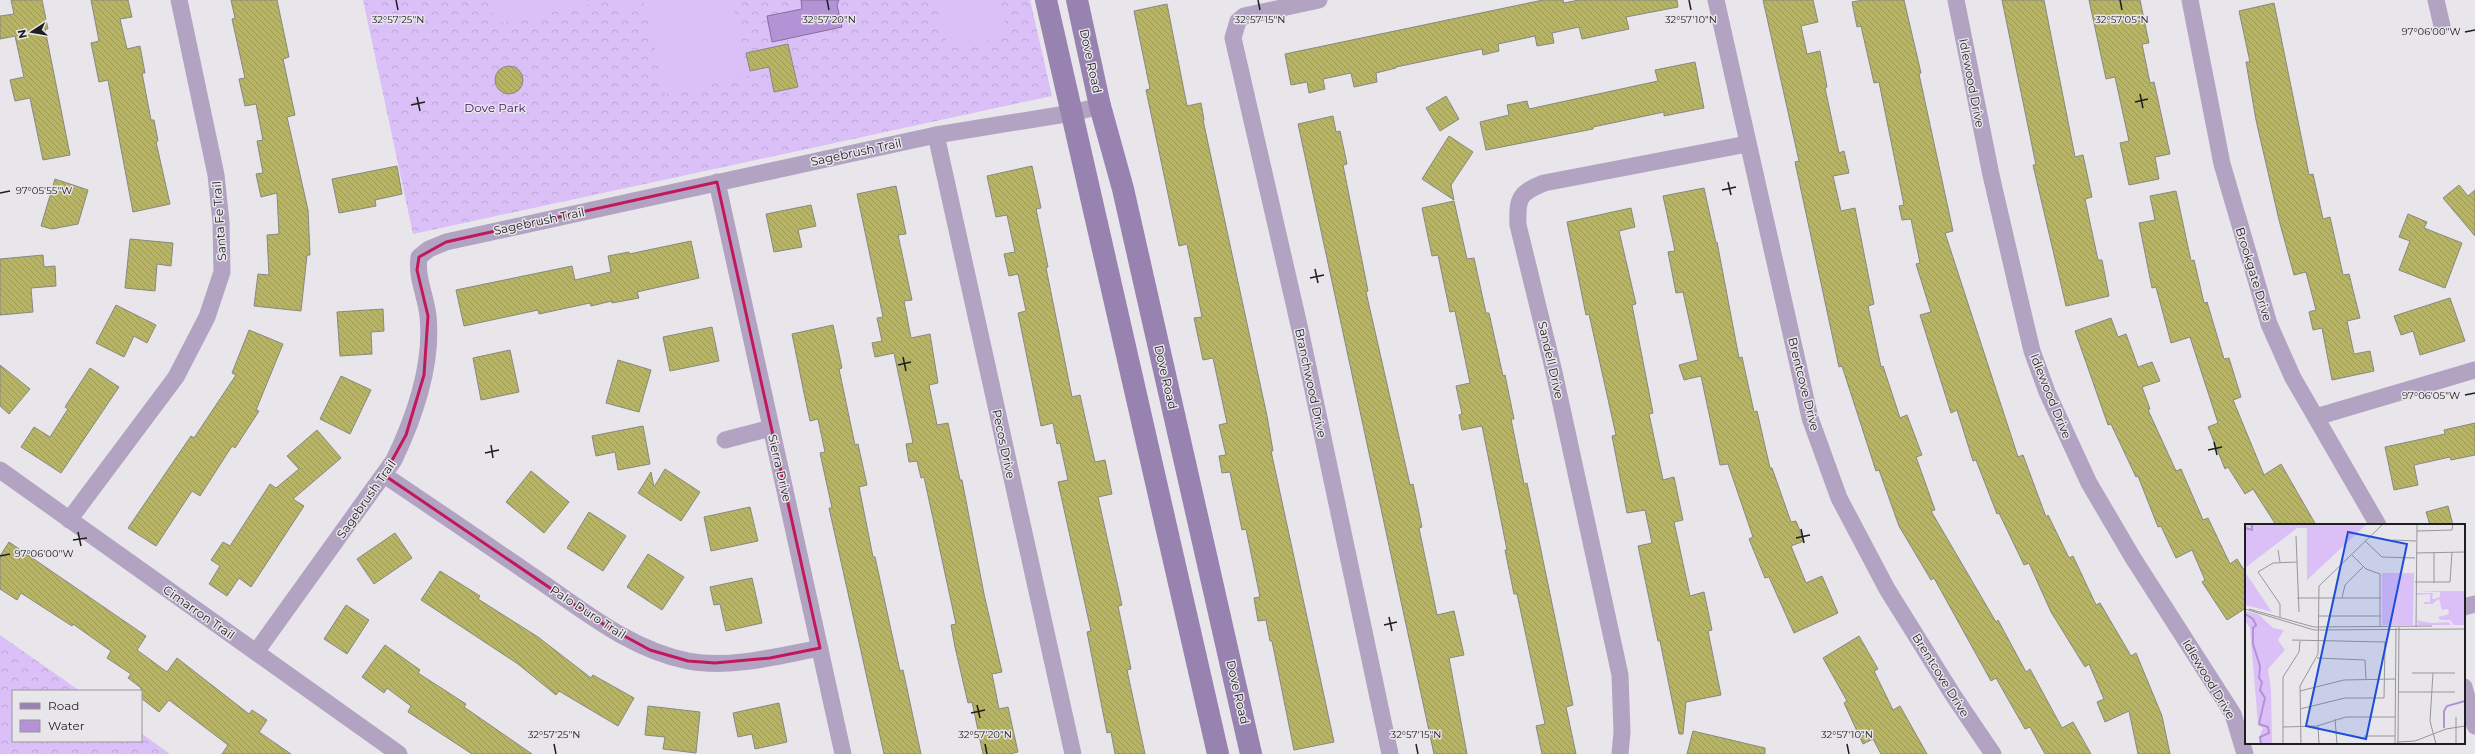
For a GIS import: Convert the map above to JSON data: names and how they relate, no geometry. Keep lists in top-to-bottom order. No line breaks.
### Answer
{"streets":{"main road":["Dove Road"],"street":["Idlewood Drive","Sagebrush Trail","Santa Fe Trail","Brookgate Drive","Sandell Drive","Branchwood Drive","Brentcove Drive","Pecos Drive","Sierra Drive","Cimarron Trail","Palo Duro Trail"]},"crossings":[["Dove Road","Sagebrush Trail"],["Sagebrush Trail","Pecos Drive"],["Sagebrush Trail","Sierra Drive"],["Sagebrush Trail","Cimarron Trail"],["Sagebrush Trail","Palo Duro Trail"],["Santa Fe Trail","Cimarron Trail"],["Sandell Drive","Brentcove Drive"],["Sierra Drive","Palo Duro Trail"]],"parks":["Dove Park"],"legend":["Road","Water"],"north":"left","coordinates":["32°57'25\"N","32°57'20\"N","32°57'15\"N","32°57'10\"N","32°57'05\"N","97°06'00\"W","97°05'55\"W","97°06'05\"W"]}
